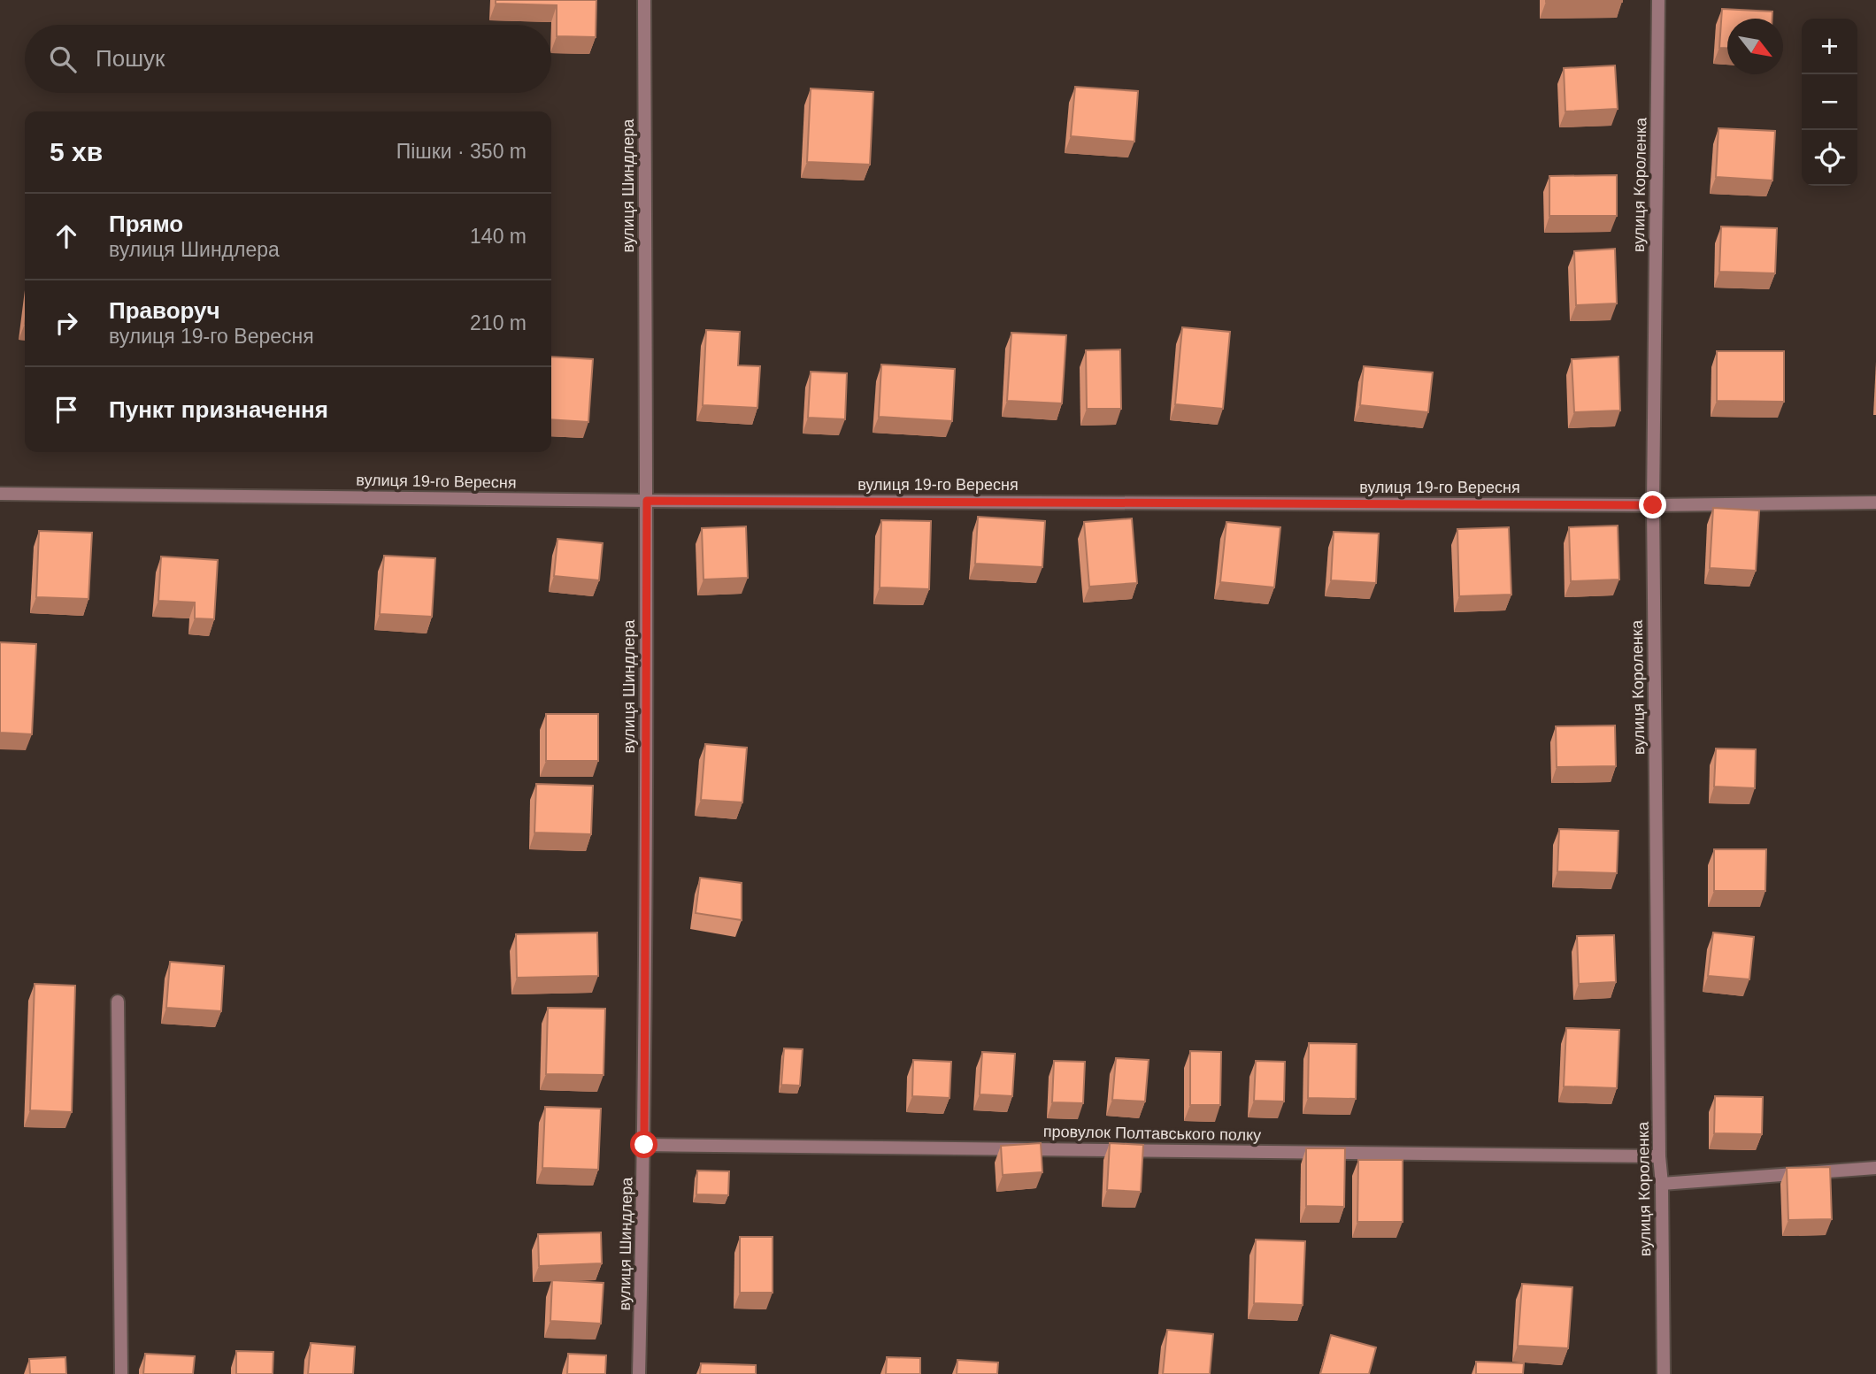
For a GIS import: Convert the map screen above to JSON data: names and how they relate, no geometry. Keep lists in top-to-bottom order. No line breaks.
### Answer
{"streets":{"street":["вулиця Короленка","вулиця Шиндлера","вулиця 19-го Вересня","провулок Полтавського полку"]},"crossings":[["вулиця Короленка","вулиця 19-го Вересня"],["вулиця Короленка","провулок Полтавського полку"],["вулиця Шиндлера","вулиця 19-го Вересня"],["вулиця Шиндлера","провулок Полтавського полку"]],"north":"bottom right","page":{"map_buttons":["+","−"],"search":"Пошук","heading":["5 хв","Пішки · 350 m"],"list":[["Прямо","вулиця Шиндлера","140 m"],["Праворуч","вулиця 19-го Вересня","210 m"],"Пункт призначення"]}}
